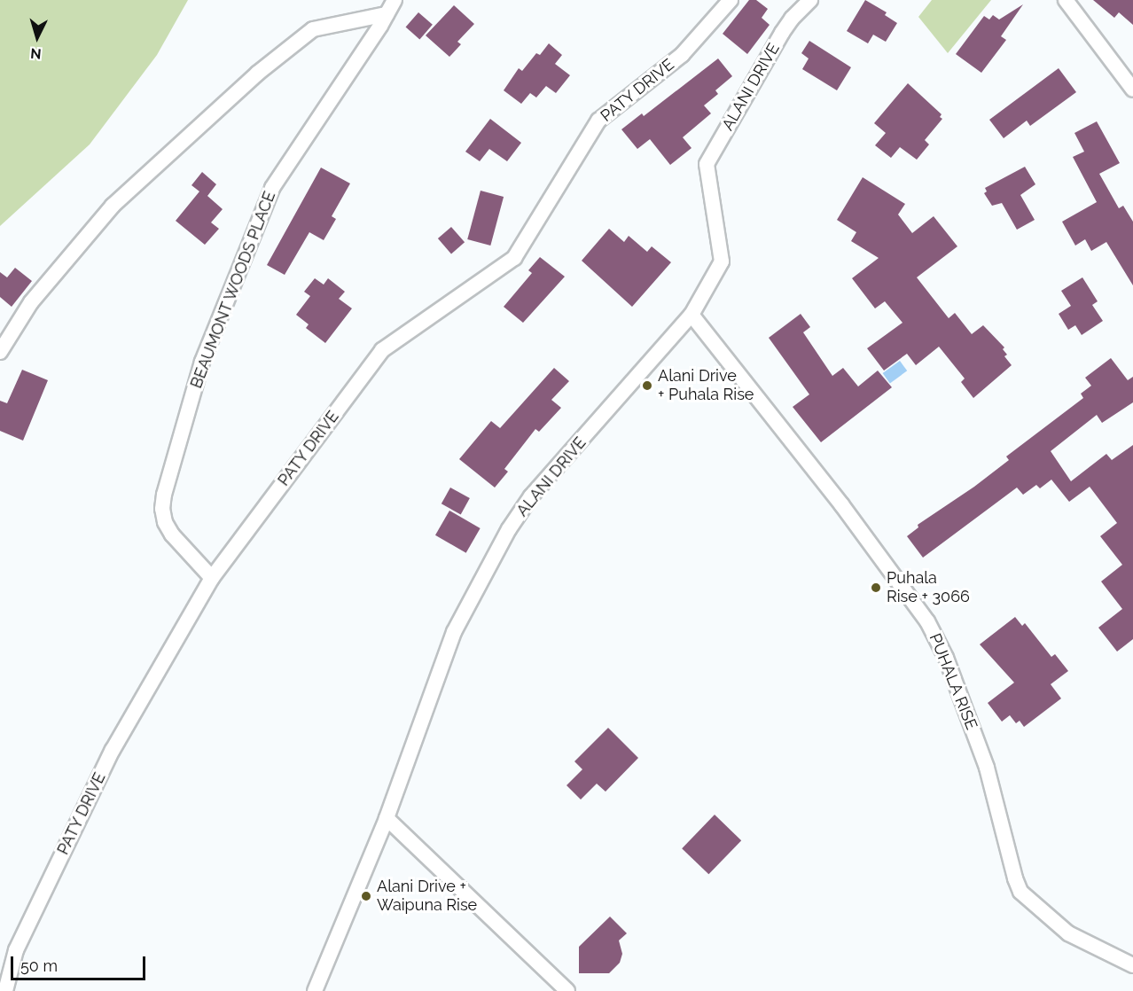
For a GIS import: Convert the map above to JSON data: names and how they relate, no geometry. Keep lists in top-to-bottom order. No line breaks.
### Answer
{"streets":{"street":["ALANI DRIVE","PATY DRIVE","BEAUMONT WOODS PLACE","PUHALA RISE"]},"crossings":[["ALANI DRIVE","PUHALA RISE"],["PATY DRIVE","BEAUMONT WOODS PLACE"]],"places":["Alani Drive + Puhala Rise","Puhala Rise + 3066","Alani Drive + Waipuna Rise"],"scale_bar":"50 m","north":"bottom"}
